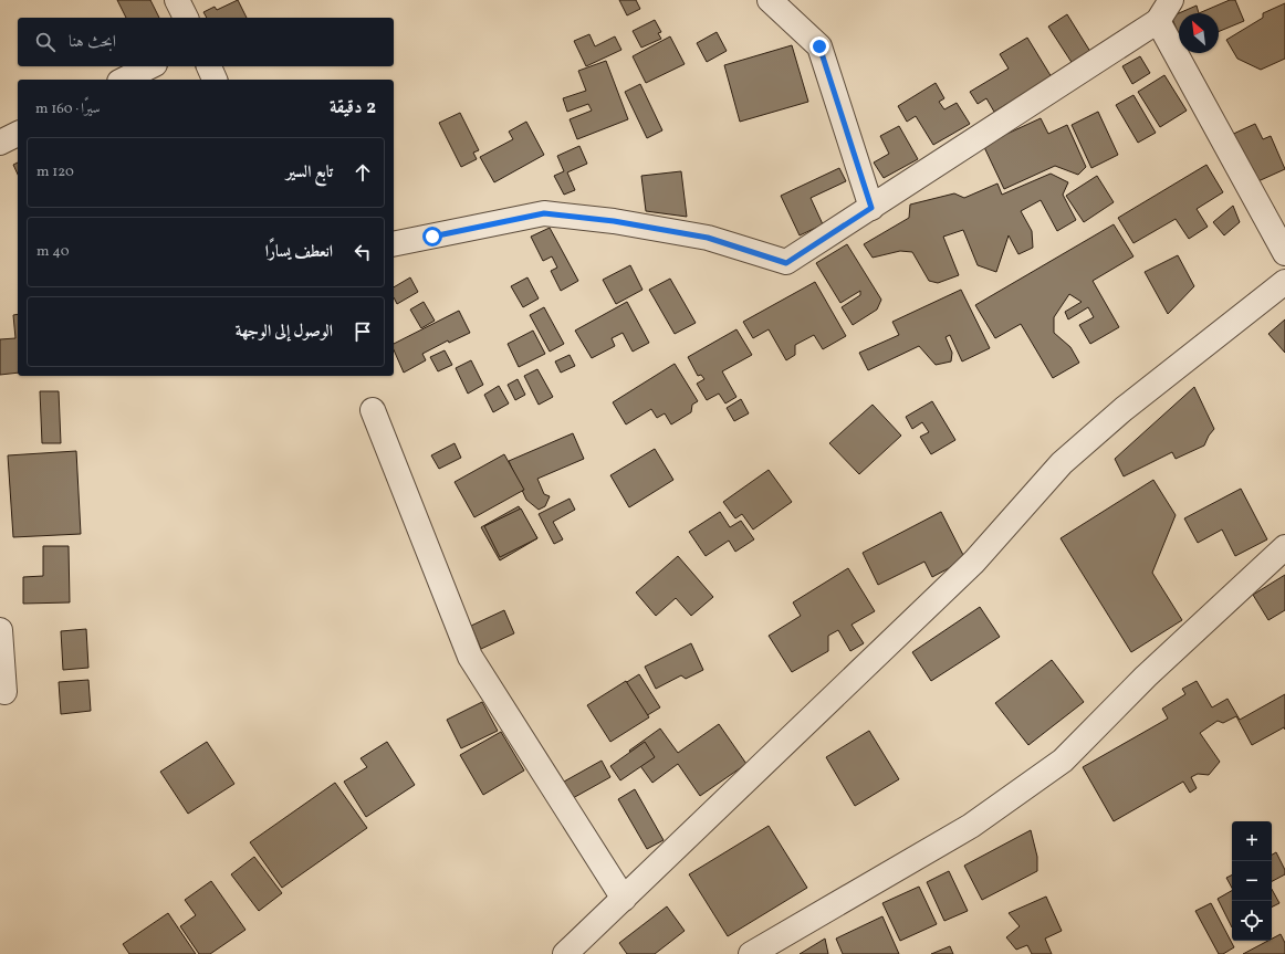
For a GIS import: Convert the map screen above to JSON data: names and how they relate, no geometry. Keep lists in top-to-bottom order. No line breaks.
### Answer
{"north":"top left","page":{"search":"ابحث هنا","heading":["2 دقيقة","سيرًا · 160 m"],"list":[["تابع السير","120 m"],["انعطف يسارًا","40 m"],"الوصول إلى الوجهة"],"map_buttons":["+","−"]}}
